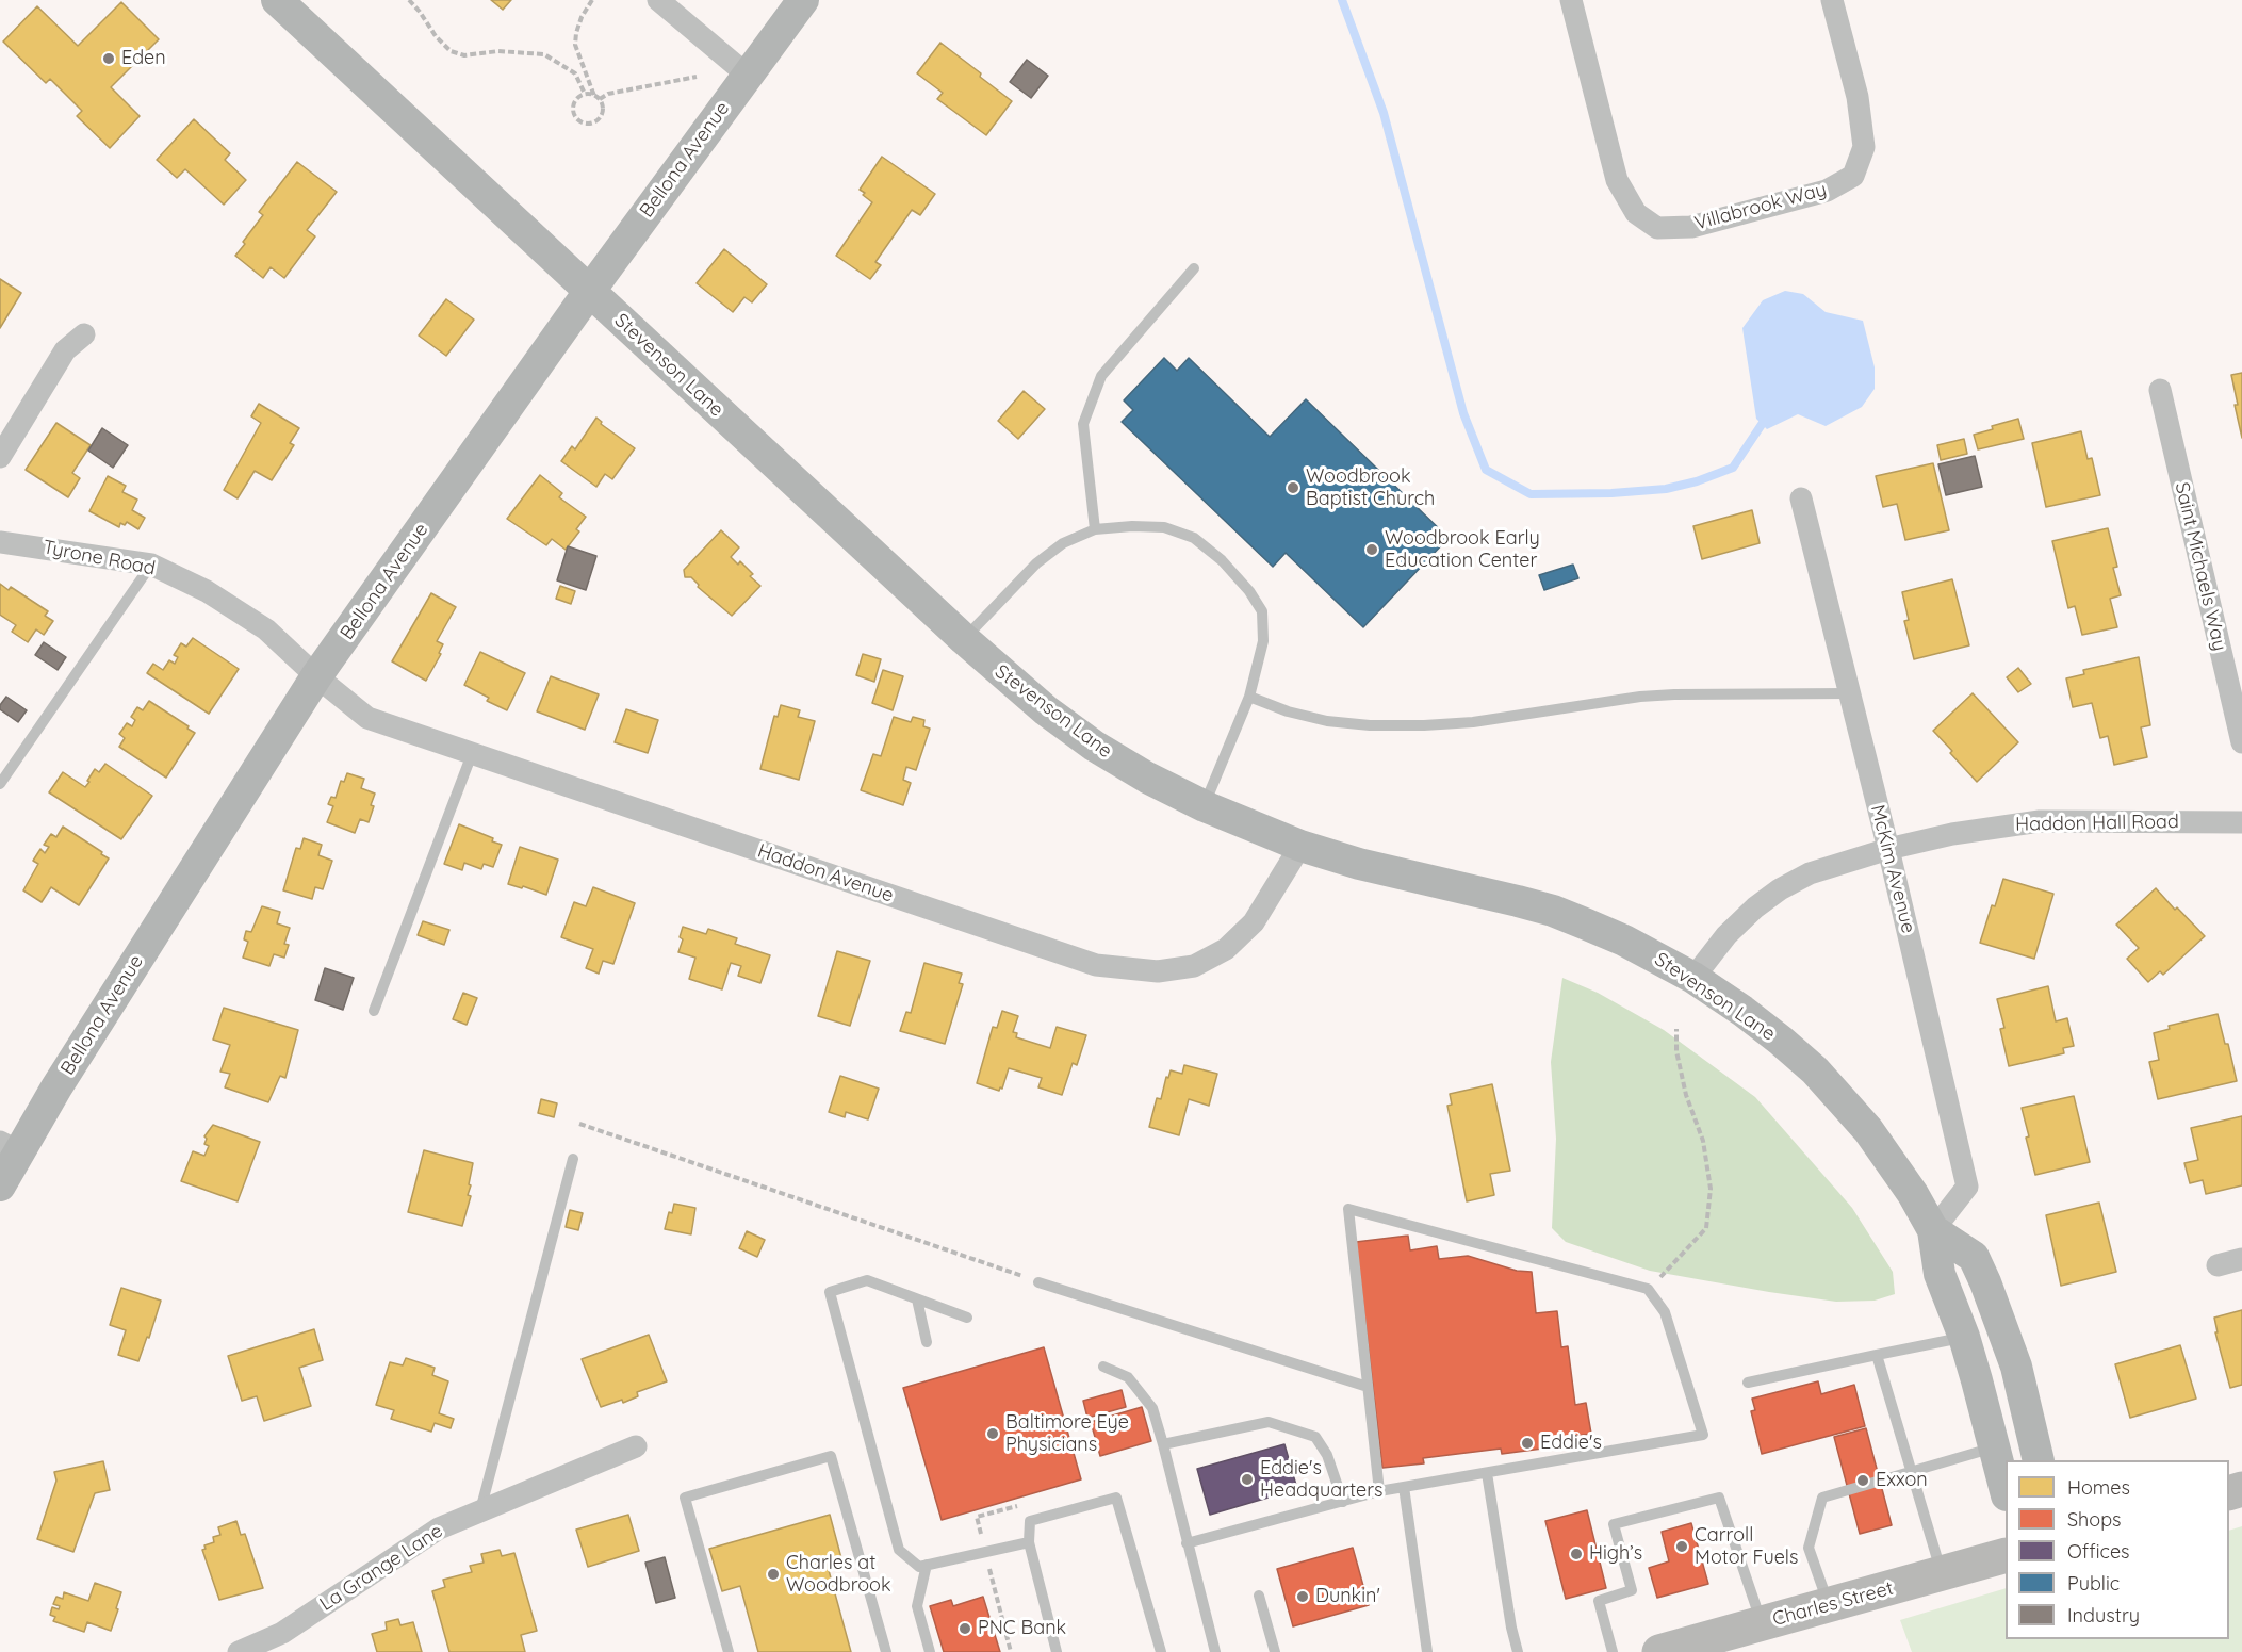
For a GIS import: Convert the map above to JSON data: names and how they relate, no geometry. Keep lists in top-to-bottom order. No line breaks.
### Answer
{"streets":{"main road":["Charles Street"],"street":["Bellona Avenue","Villabrook Way","Stevenson Lane","Tyrone Road","Saint Michaels Way","Haddon Hall Road","McKim Avenue","Haddon Avenue","La Grange Lane"]},"crossings":[["Bellona Avenue","Stevenson Lane"],["Bellona Avenue","Tyrone Road"],["Bellona Avenue","Haddon Avenue"],["Stevenson Lane","Haddon Hall Road"],["Stevenson Lane","McKim Avenue"],["Stevenson Lane","Haddon Avenue"],["Tyrone Road","Haddon Avenue"],["Haddon Hall Road","McKim Avenue"]],"places":["Eden","Woodbrook Baptist Church","Woodbrook Early Education Center","Baltimore Eye Physicians","Eddie's","Eddie's Headquarters","Exxon","Carroll Motor Fuels","High’s","Charles at Woodbrook","Dunkin'","PNC Bank"],"legend":["Homes","Shops","Offices","Public","Industry"]}
